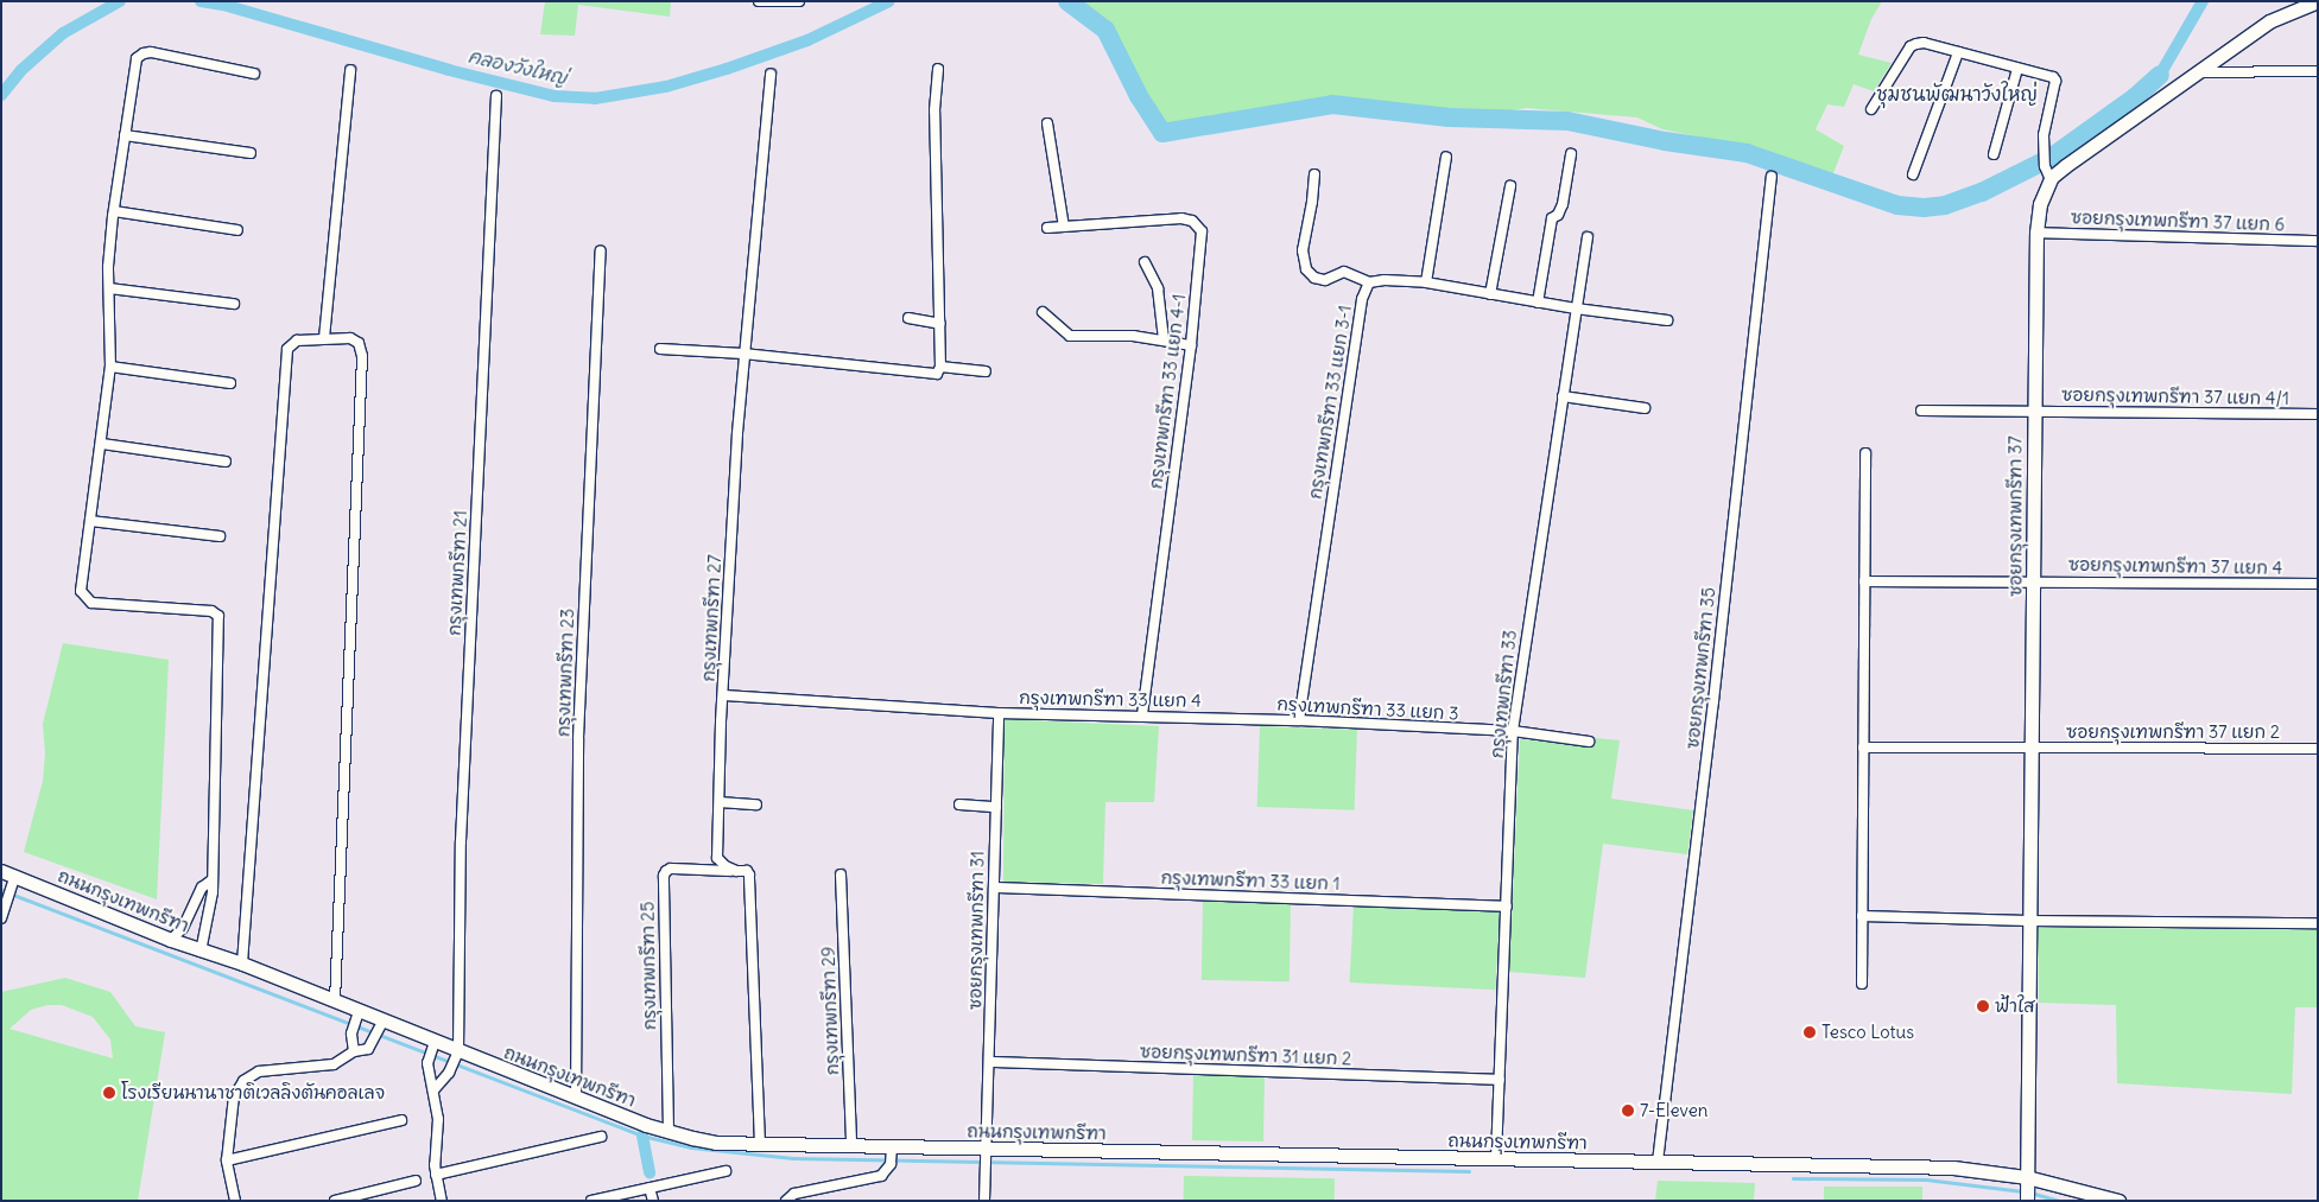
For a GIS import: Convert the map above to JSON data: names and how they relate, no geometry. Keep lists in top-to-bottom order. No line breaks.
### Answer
{"streets":{"main road":["ซอยกรุงเทพกรีฑา 37","ถนนกรุงเทพกรีฑา"],"street":["ซอยกรุงเทพกรีฑา 37 แยก 6","กรุงเทพกรีฑา 33 แยก 4-1","ซอยกรุงเทพกรีฑา 37 แยก 4/1","กรุงเทพกรีฑา 33 แยก 3-1","ซอยกรุงเทพกรีฑา 37 แยก 4","กรุงเทพกรีฑา 21","กรุงเทพกรีฑา 27","ซอยกรุงเทพกรีฑา 35","กรุงเทพกรีฑา 23","กรุงเทพกรีฑา 33","กรุงเทพกรีฑา 33 แยก 4","กรุงเทพกรีฑา 33 แยก 3","ซอยกรุงเทพกรีฑา 37 แยก 2","กรุงเทพกรีฑา 33 แยก 1","ซอยกรุงเทพกรีฑา 31","กรุงเทพกรีฑา 25","กรุงเทพกรีฑา 29","ซอยกรุงเทพกรีฑา 31 แยก 2"]},"crossings":[["ซอยกรุงเทพกรีฑา 37 แยก 6","ซอยกรุงเทพกรีฑา 37"],["กรุงเทพกรีฑา 33 แยก 4-1","กรุงเทพกรีฑา 33 แยก 4"],["ซอยกรุงเทพกรีฑา 37 แยก 4/1","ซอยกรุงเทพกรีฑา 37"],["กรุงเทพกรีฑา 33 แยก 3-1","กรุงเทพกรีฑา 33 แยก 3"],["ซอยกรุงเทพกรีฑา 37","ซอยกรุงเทพกรีฑา 37 แยก 4"],["ซอยกรุงเทพกรีฑา 37","ซอยกรุงเทพกรีฑา 37 แยก 2"],["ซอยกรุงเทพกรีฑา 37","ถนนกรุงเทพกรีฑา"],["กรุงเทพกรีฑา 21","ถนนกรุงเทพกรีฑา"],["กรุงเทพกรีฑา 27","กรุงเทพกรีฑา 33 แยก 4"],["กรุงเทพกรีฑา 27","ถนนกรุงเทพกรีฑา"],["กรุงเทพกรีฑา 27","กรุงเทพกรีฑา 25"],["ซอยกรุงเทพกรีฑา 35","ถนนกรุงเทพกรีฑา"],["กรุงเทพกรีฑา 23","ถนนกรุงเทพกรีฑา"],["กรุงเทพกรีฑา 33","กรุงเทพกรีฑา 33 แยก 3"],["กรุงเทพกรีฑา 33","กรุงเทพกรีฑา 33 แยก 1"],["กรุงเทพกรีฑา 33","ถนนกรุงเทพกรีฑา"],["กรุงเทพกรีฑา 33","ซอยกรุงเทพกรีฑา 31 แยก 2"],["กรุงเทพกรีฑา 33 แยก 4","กรุงเทพกรีฑา 33 แยก 3"],["กรุงเทพกรีฑา 33 แยก 4","ซอยกรุงเทพกรีฑา 31"],["กรุงเทพกรีฑา 33 แยก 1","ซอยกรุงเทพกรีฑา 31"],["ถนนกรุงเทพกรีฑา","ซอยกรุงเทพกรีฑา 31"],["ถนนกรุงเทพกรีฑา","กรุงเทพกรีฑา 25"],["ถนนกรุงเทพกรีฑา","กรุงเทพกรีฑา 29"],["ซอยกรุงเทพกรีฑา 31","ซอยกรุงเทพกรีฑา 31 แยก 2"]],"districts":["ชุมชนพัฒนาวังใหญ่"],"water":["คลองวังใหญ่"],"places":["ฟ้าใส","Tesco Lotus","โรงเรียนนานาชาติเวลลิงตันคอลเลจ","7-Eleven"]}
